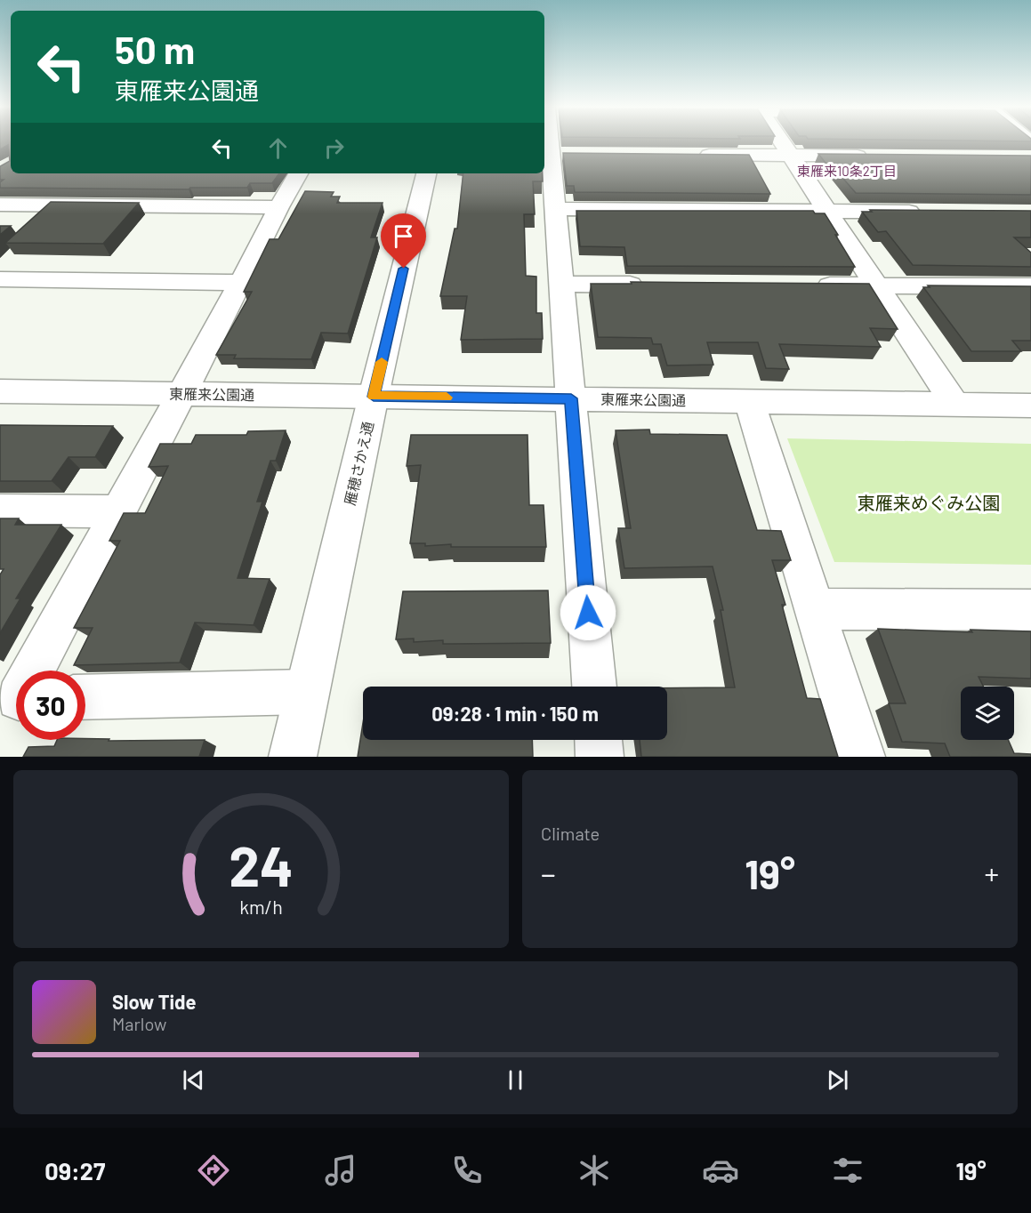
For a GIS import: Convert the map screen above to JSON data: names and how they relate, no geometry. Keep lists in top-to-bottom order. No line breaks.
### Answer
{"streets":{"street":["東雁来公園通","雁穂さかえ通"]},"crossings":[["東雁来公園通","雁穂さかえ通"]],"districts":["東雁来10条2丁目"],"parks":["東雁来めぐみ公園"],"page":{"turn":["50 m","東雁来公園通"],"limit":"30","trip":"09:28 · 1 min · 150 m","tile":"Climate","heat":["−","19°","+"],"song":["Slow Tide","Marlow"],"tabs":["09:27","19°"],"gauge":["24","km/h"]}}
